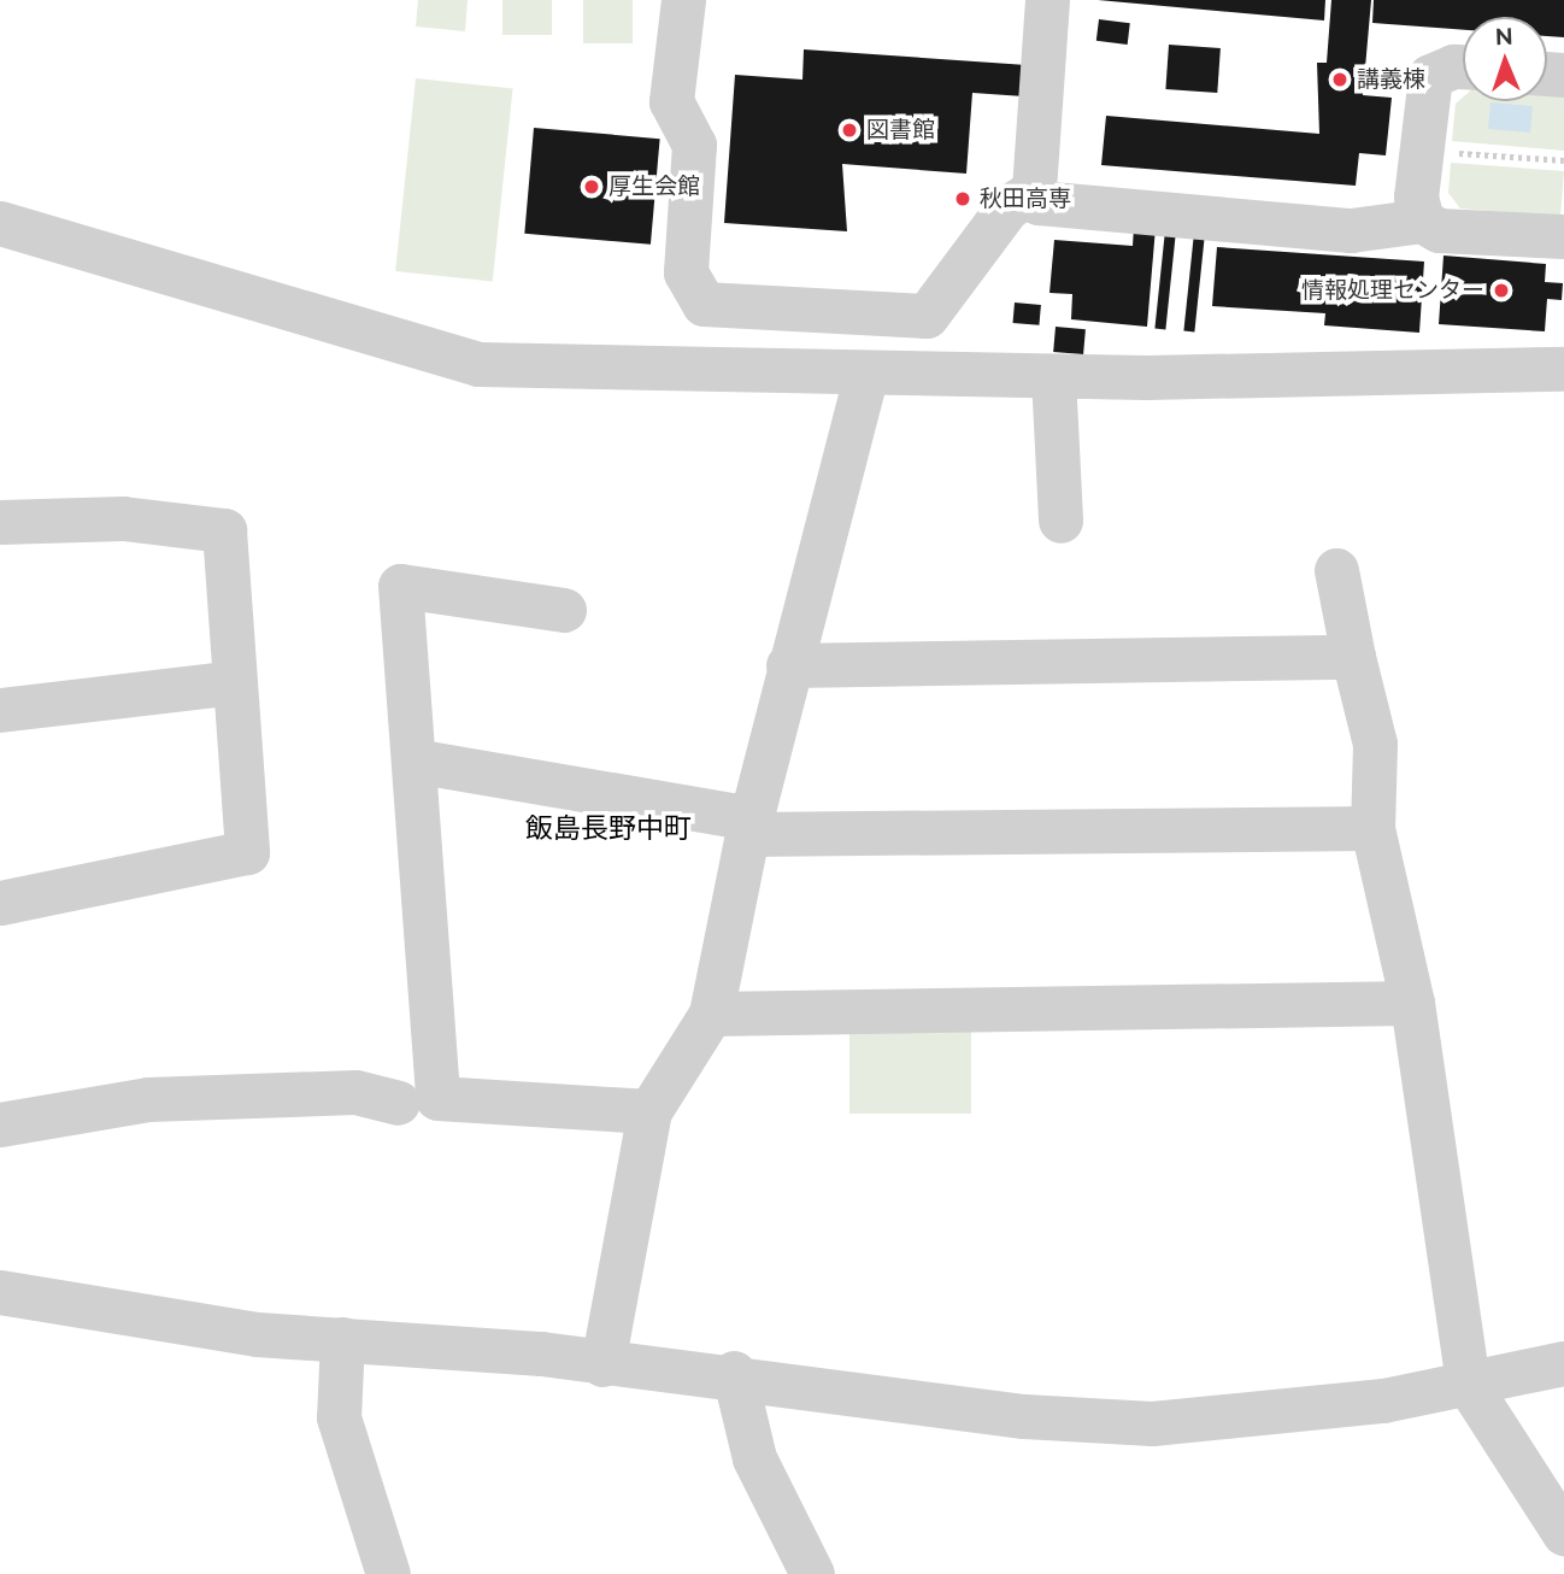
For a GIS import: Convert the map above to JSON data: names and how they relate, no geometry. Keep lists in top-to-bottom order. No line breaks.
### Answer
{"districts":["飯島長野中町"],"places":["講義棟","図書館","厚生会館","秋田高専","情報処理センター"],"north":"top"}
